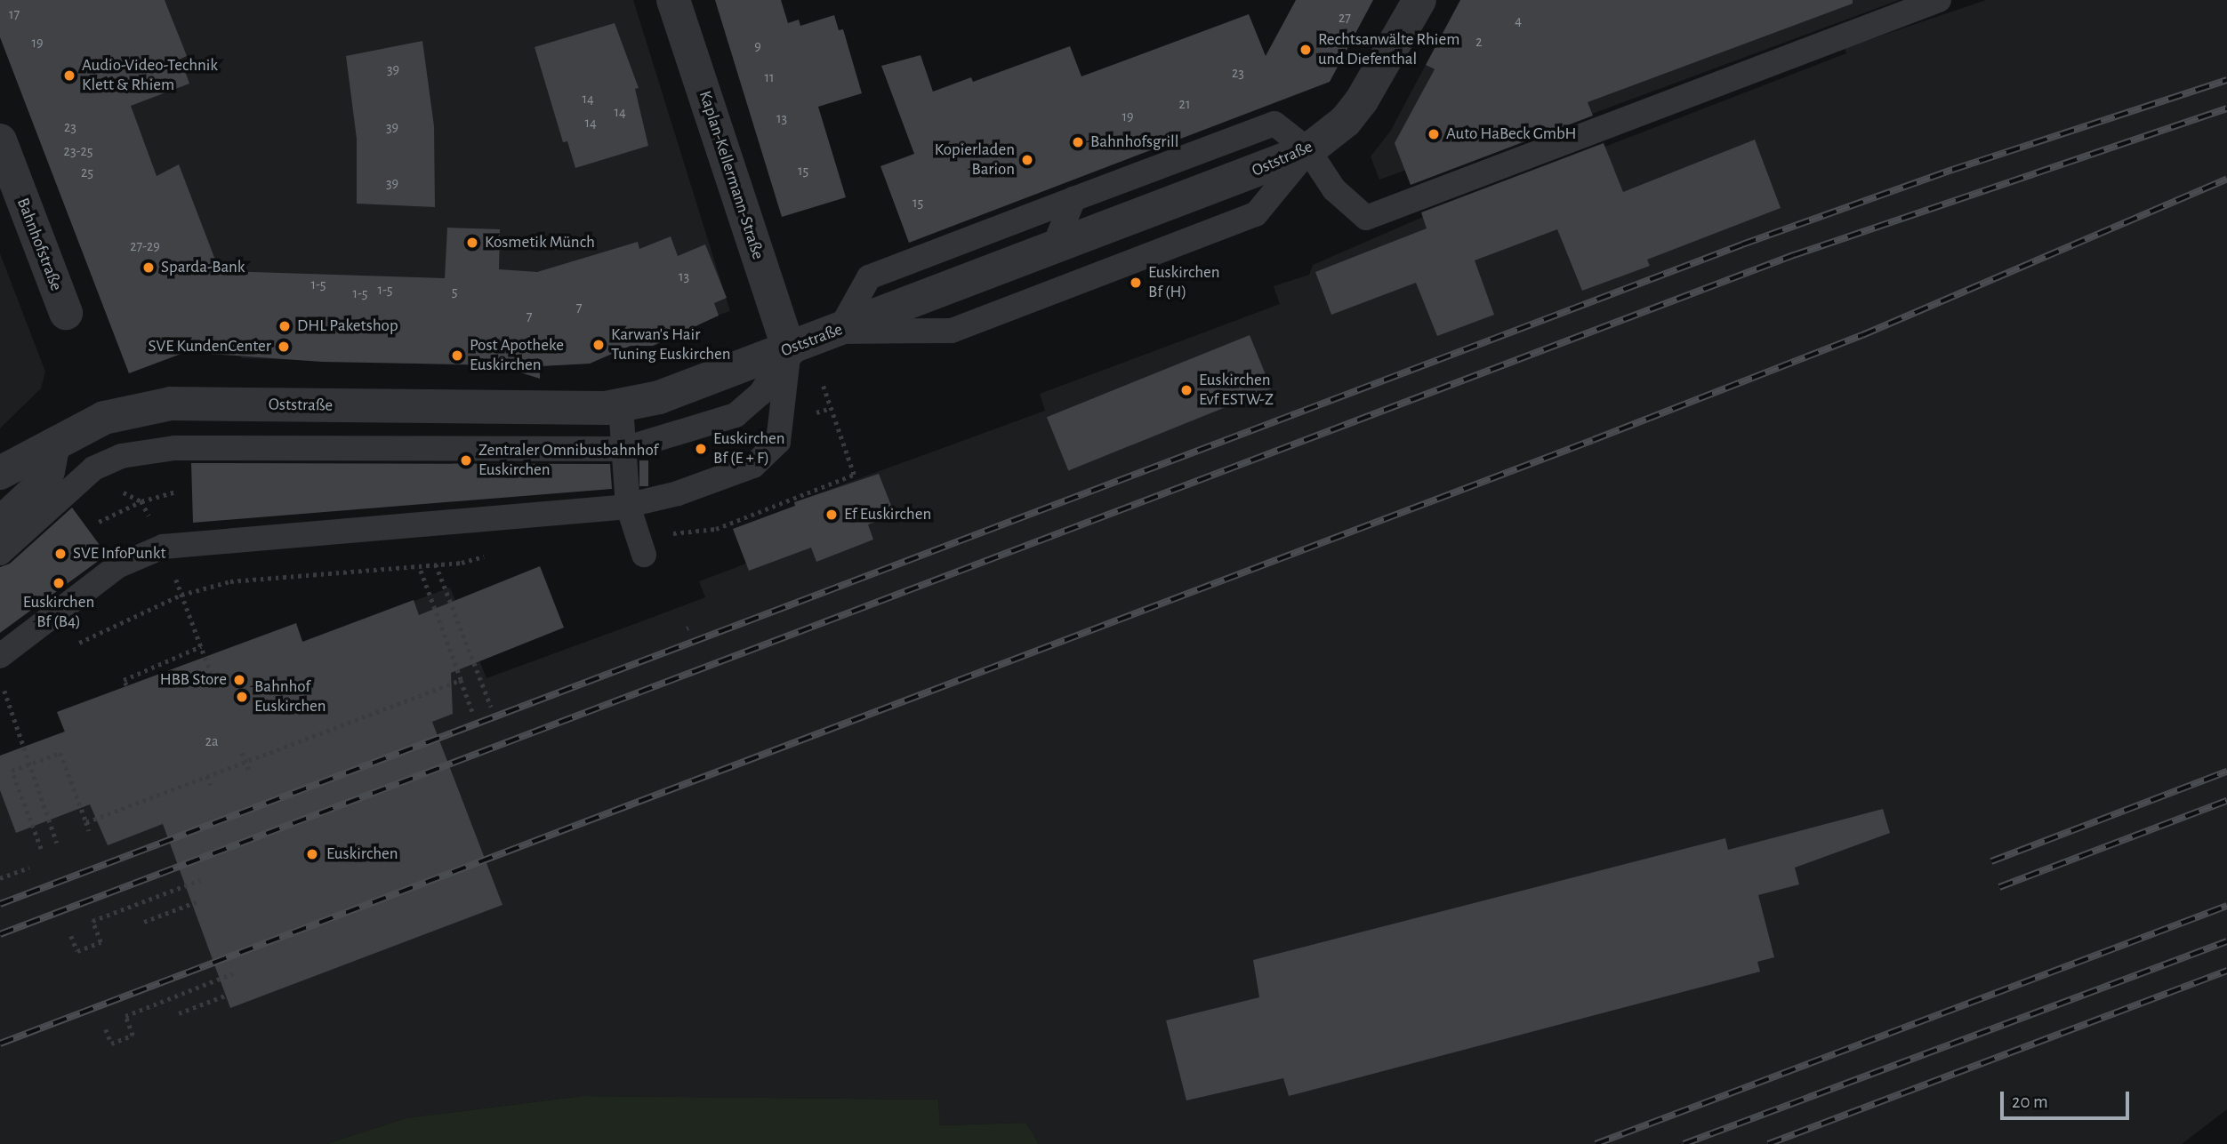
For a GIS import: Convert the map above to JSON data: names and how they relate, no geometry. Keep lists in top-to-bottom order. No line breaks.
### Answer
{"streets":{"street":["Oststraße","Kaplan-Kellermann-Straße","Bahnhofstraße"]},"crossings":[["Oststraße","Kaplan-Kellermann-Straße"]],"places":["Rechtsanwälte Rhiem und Diefenthal","Audio-Video-Technik Klett & Rhiem","Auto HaBeck GmbH","Bahnhofsgrill","Kopierladen Barion","Kosmetik Münch","Sparda-Bank","Euskirchen Bf (H)","DHL Paketshop","Karwan's Hair Tuning Euskirchen","SVE KundenCenter","Post Apotheke Euskirchen","Euskirchen Evf ESTW-Z","Euskirchen Bf (E + F)","Zentraler Omnibusbahnhof Euskirchen","Ef Euskirchen","SVE InfoPunkt","Euskirchen Bf (B4)","HBB Store","Bahnhof Euskirchen","Euskirchen"],"house_numbers":["17","27","4","2","19","9","39","23","11","14","21","14","19","13","14","23","39","23-25","15","25","39","15","27-29","13","1-5","1-5","5","1-5","7","7","2a"],"scale_bar":"20 m"}
